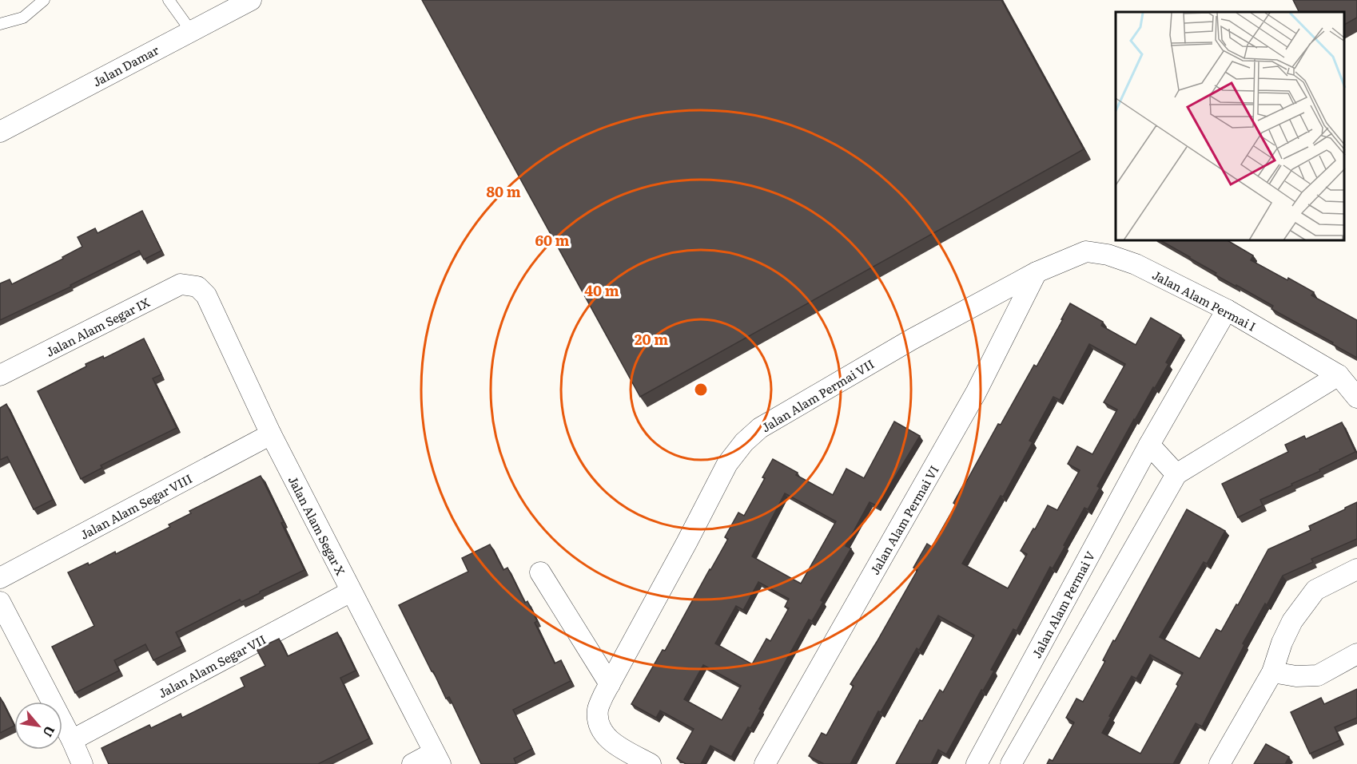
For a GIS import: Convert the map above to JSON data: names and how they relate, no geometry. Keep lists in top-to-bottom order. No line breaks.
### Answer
{"streets":{"street":["Jalan Damar","Jalan Alam Permai I","Jalan Alam Segar IX","Jalan Alam Permai VII","Jalan Alam Segar VIII","Jalan Alam Permai VI","Jalan Alam Segar X","Jalan Alam Permai V","Jalan Alam Segar VII"]},"crossings":[["Jalan Alam Permai I","Jalan Alam Permai VII"],["Jalan Alam Permai I","Jalan Alam Permai VI"],["Jalan Alam Permai I","Jalan Alam Permai V"],["Jalan Alam Segar IX","Jalan Alam Segar X"],["Jalan Alam Permai VII","Jalan Alam Permai VI"],["Jalan Alam Segar VIII","Jalan Alam Segar X"],["Jalan Alam Segar X","Jalan Alam Segar VII"]],"north":"bottom right","rings":["80 m","60 m","40 m","20 m"]}
